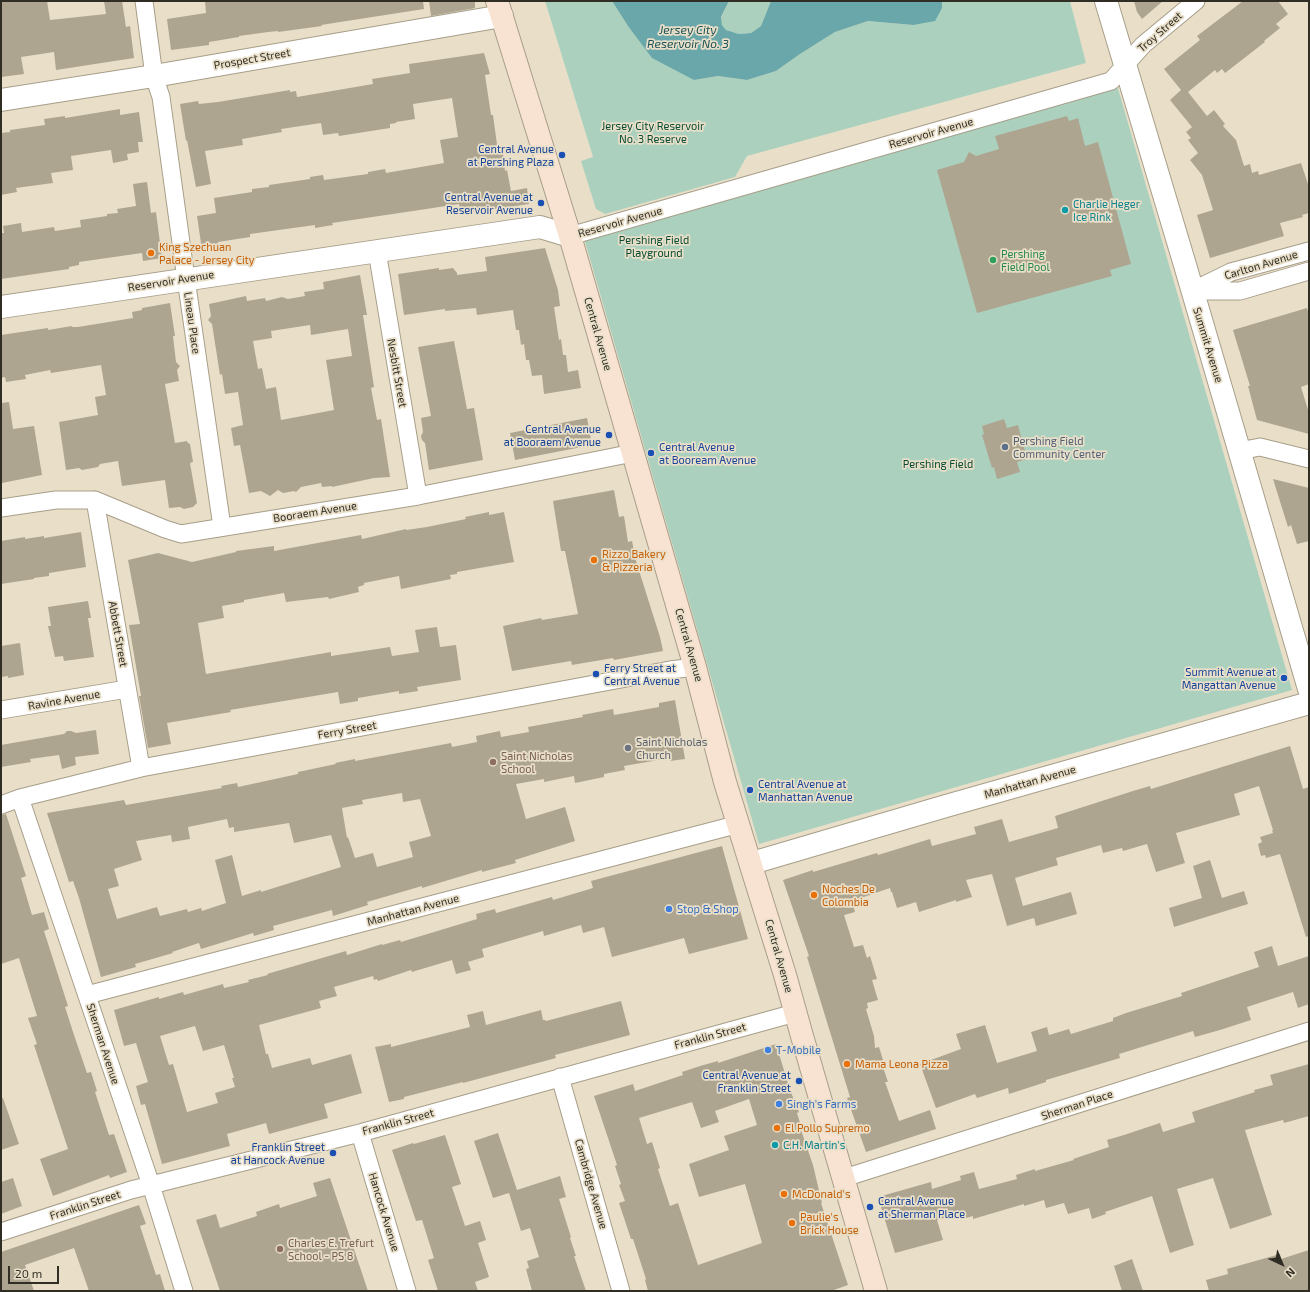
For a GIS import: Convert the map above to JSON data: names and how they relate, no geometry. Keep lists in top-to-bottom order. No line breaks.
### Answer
{"streets":{"main road":["Central Avenue"],"street":["Troy Street","Prospect Street","Reservoir Avenue","Carlton Avenue","Lineau Place","Summit Avenue","Nesbitt Street","Booraem Avenue","Abbett Street","Ravine Avenue","Ferry Street","Manhattan Avenue","Franklin Street","Sherman Avenue","Sherman Place","Cambridge Avenue","Hancock Avenue"]},"crossings":[["Troy Street","Reservoir Avenue"],["Troy Street","Summit Avenue"],["Prospect Street","Lineau Place"],["Prospect Street","Central Avenue"],["Reservoir Avenue","Lineau Place"],["Reservoir Avenue","Central Avenue"],["Reservoir Avenue","Summit Avenue"],["Reservoir Avenue","Nesbitt Street"],["Carlton Avenue","Summit Avenue"],["Lineau Place","Booraem Avenue"],["Central Avenue","Booraem Avenue"],["Central Avenue","Ferry Street"],["Central Avenue","Manhattan Avenue"],["Central Avenue","Franklin Street"],["Central Avenue","Sherman Place"],["Nesbitt Street","Booraem Avenue"],["Booraem Avenue","Abbett Street"],["Abbett Street","Ravine Avenue"],["Abbett Street","Ferry Street"],["Ferry Street","Sherman Avenue"],["Manhattan Avenue","Sherman Avenue"],["Franklin Street","Sherman Avenue"],["Franklin Street","Cambridge Avenue"],["Franklin Street","Hancock Avenue"]],"water":["Jersey City Reservoir No. 3"],"parks":["Jersey City Reservoir No. 3 Reserve","Pershing Field Playground","Pershing Field"],"places":["Central Avenue at Pershing Plaza","Central Avenue at Reservoir Avenue","Charlie Heger Ice Rink","King Szechuan Palace - Jersey City","Pershing Field Pool","Central Avenue at Booraem Avenue","Pershing Field Community Center","Central Avenue at Booream Avenue","Rizzo Bakery & Pizzeria","Ferry Street at Central Avenue","Summit Avenue at Mangattan Avenue","Saint Nicholas Church","Saint Nicholas School","Central Avenue at Manhattan Avenue","Noches De Colombia","Stop & Shop","T-Mobile","Mama Leona Pizza","Central Avenue at Franklin Street","Singh's Farms","El Pollo Supremo","C.H. Martin's","Franklin Street at Hancock Avenue","McDonald's","Central Avenue at Sherman Place","Paulie's Brick House","Charles E. Trefurt School - PS 8"],"scale_bar":"20 m","north":"bottom right"}
